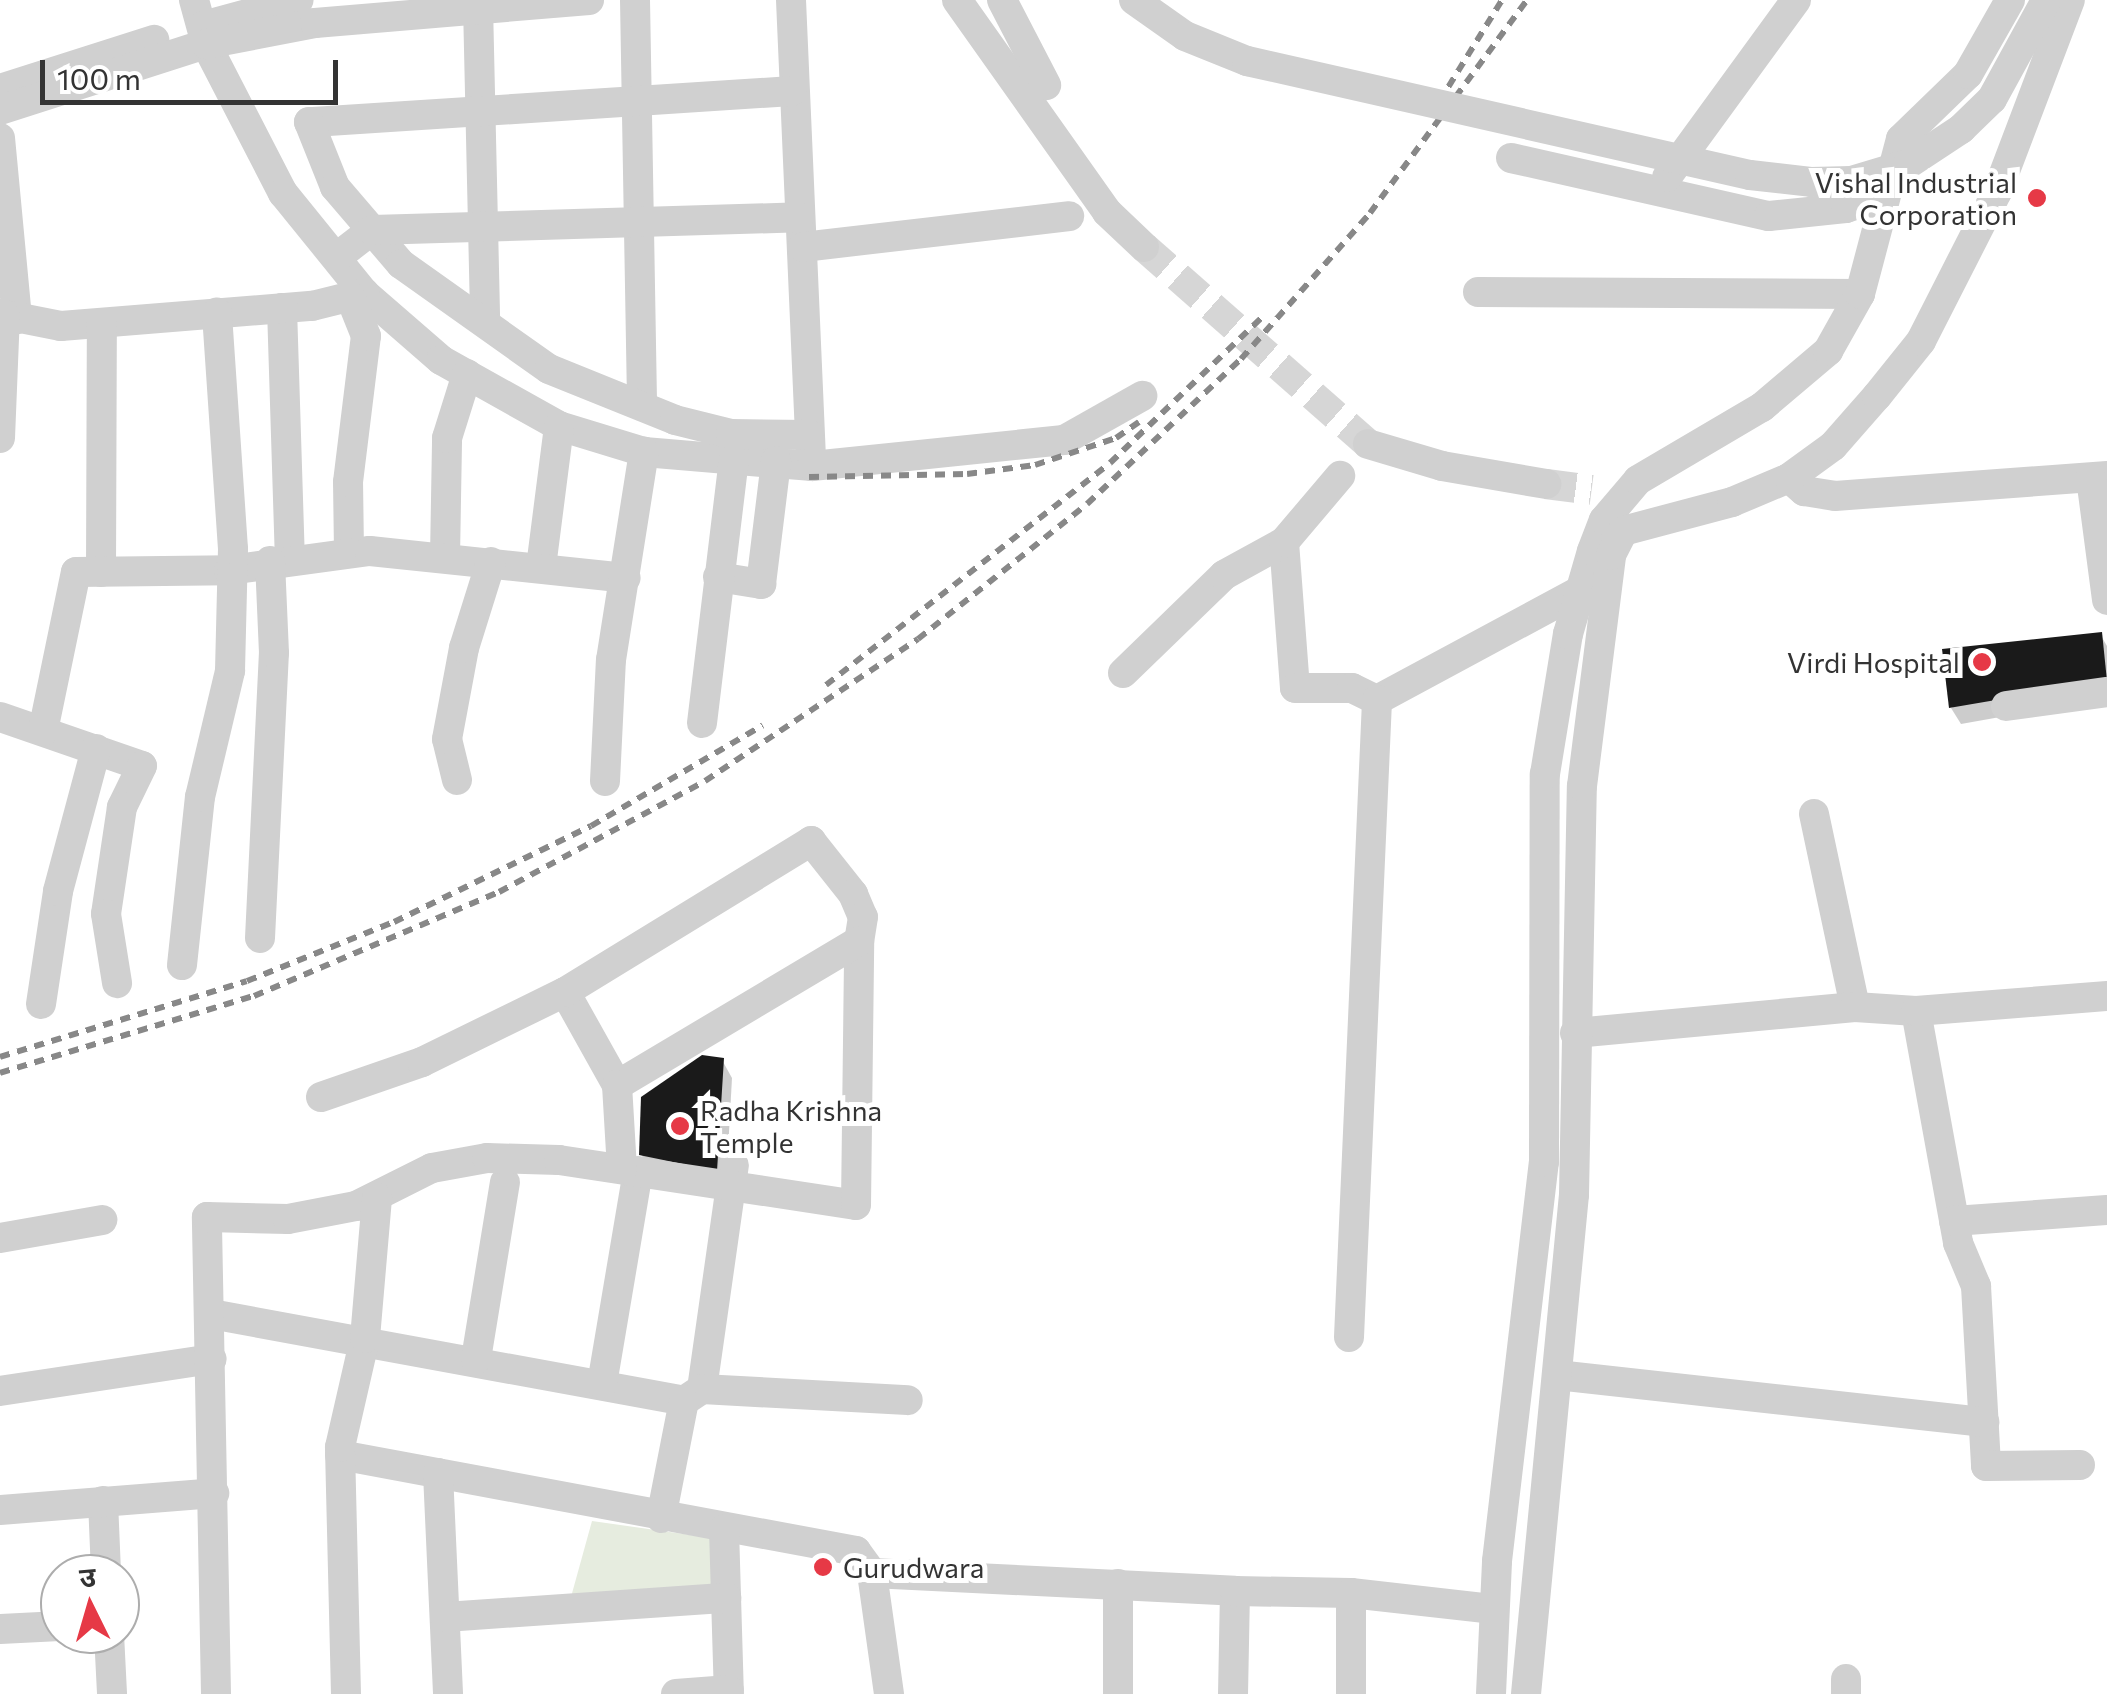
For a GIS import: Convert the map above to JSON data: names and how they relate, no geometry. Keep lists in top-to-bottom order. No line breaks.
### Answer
{"places":["Vishal Industrial Corporation","Virdi Hospital","Radha Krishna Temple","Gurudwara"],"scale_bar":"100 m","north":"top"}
